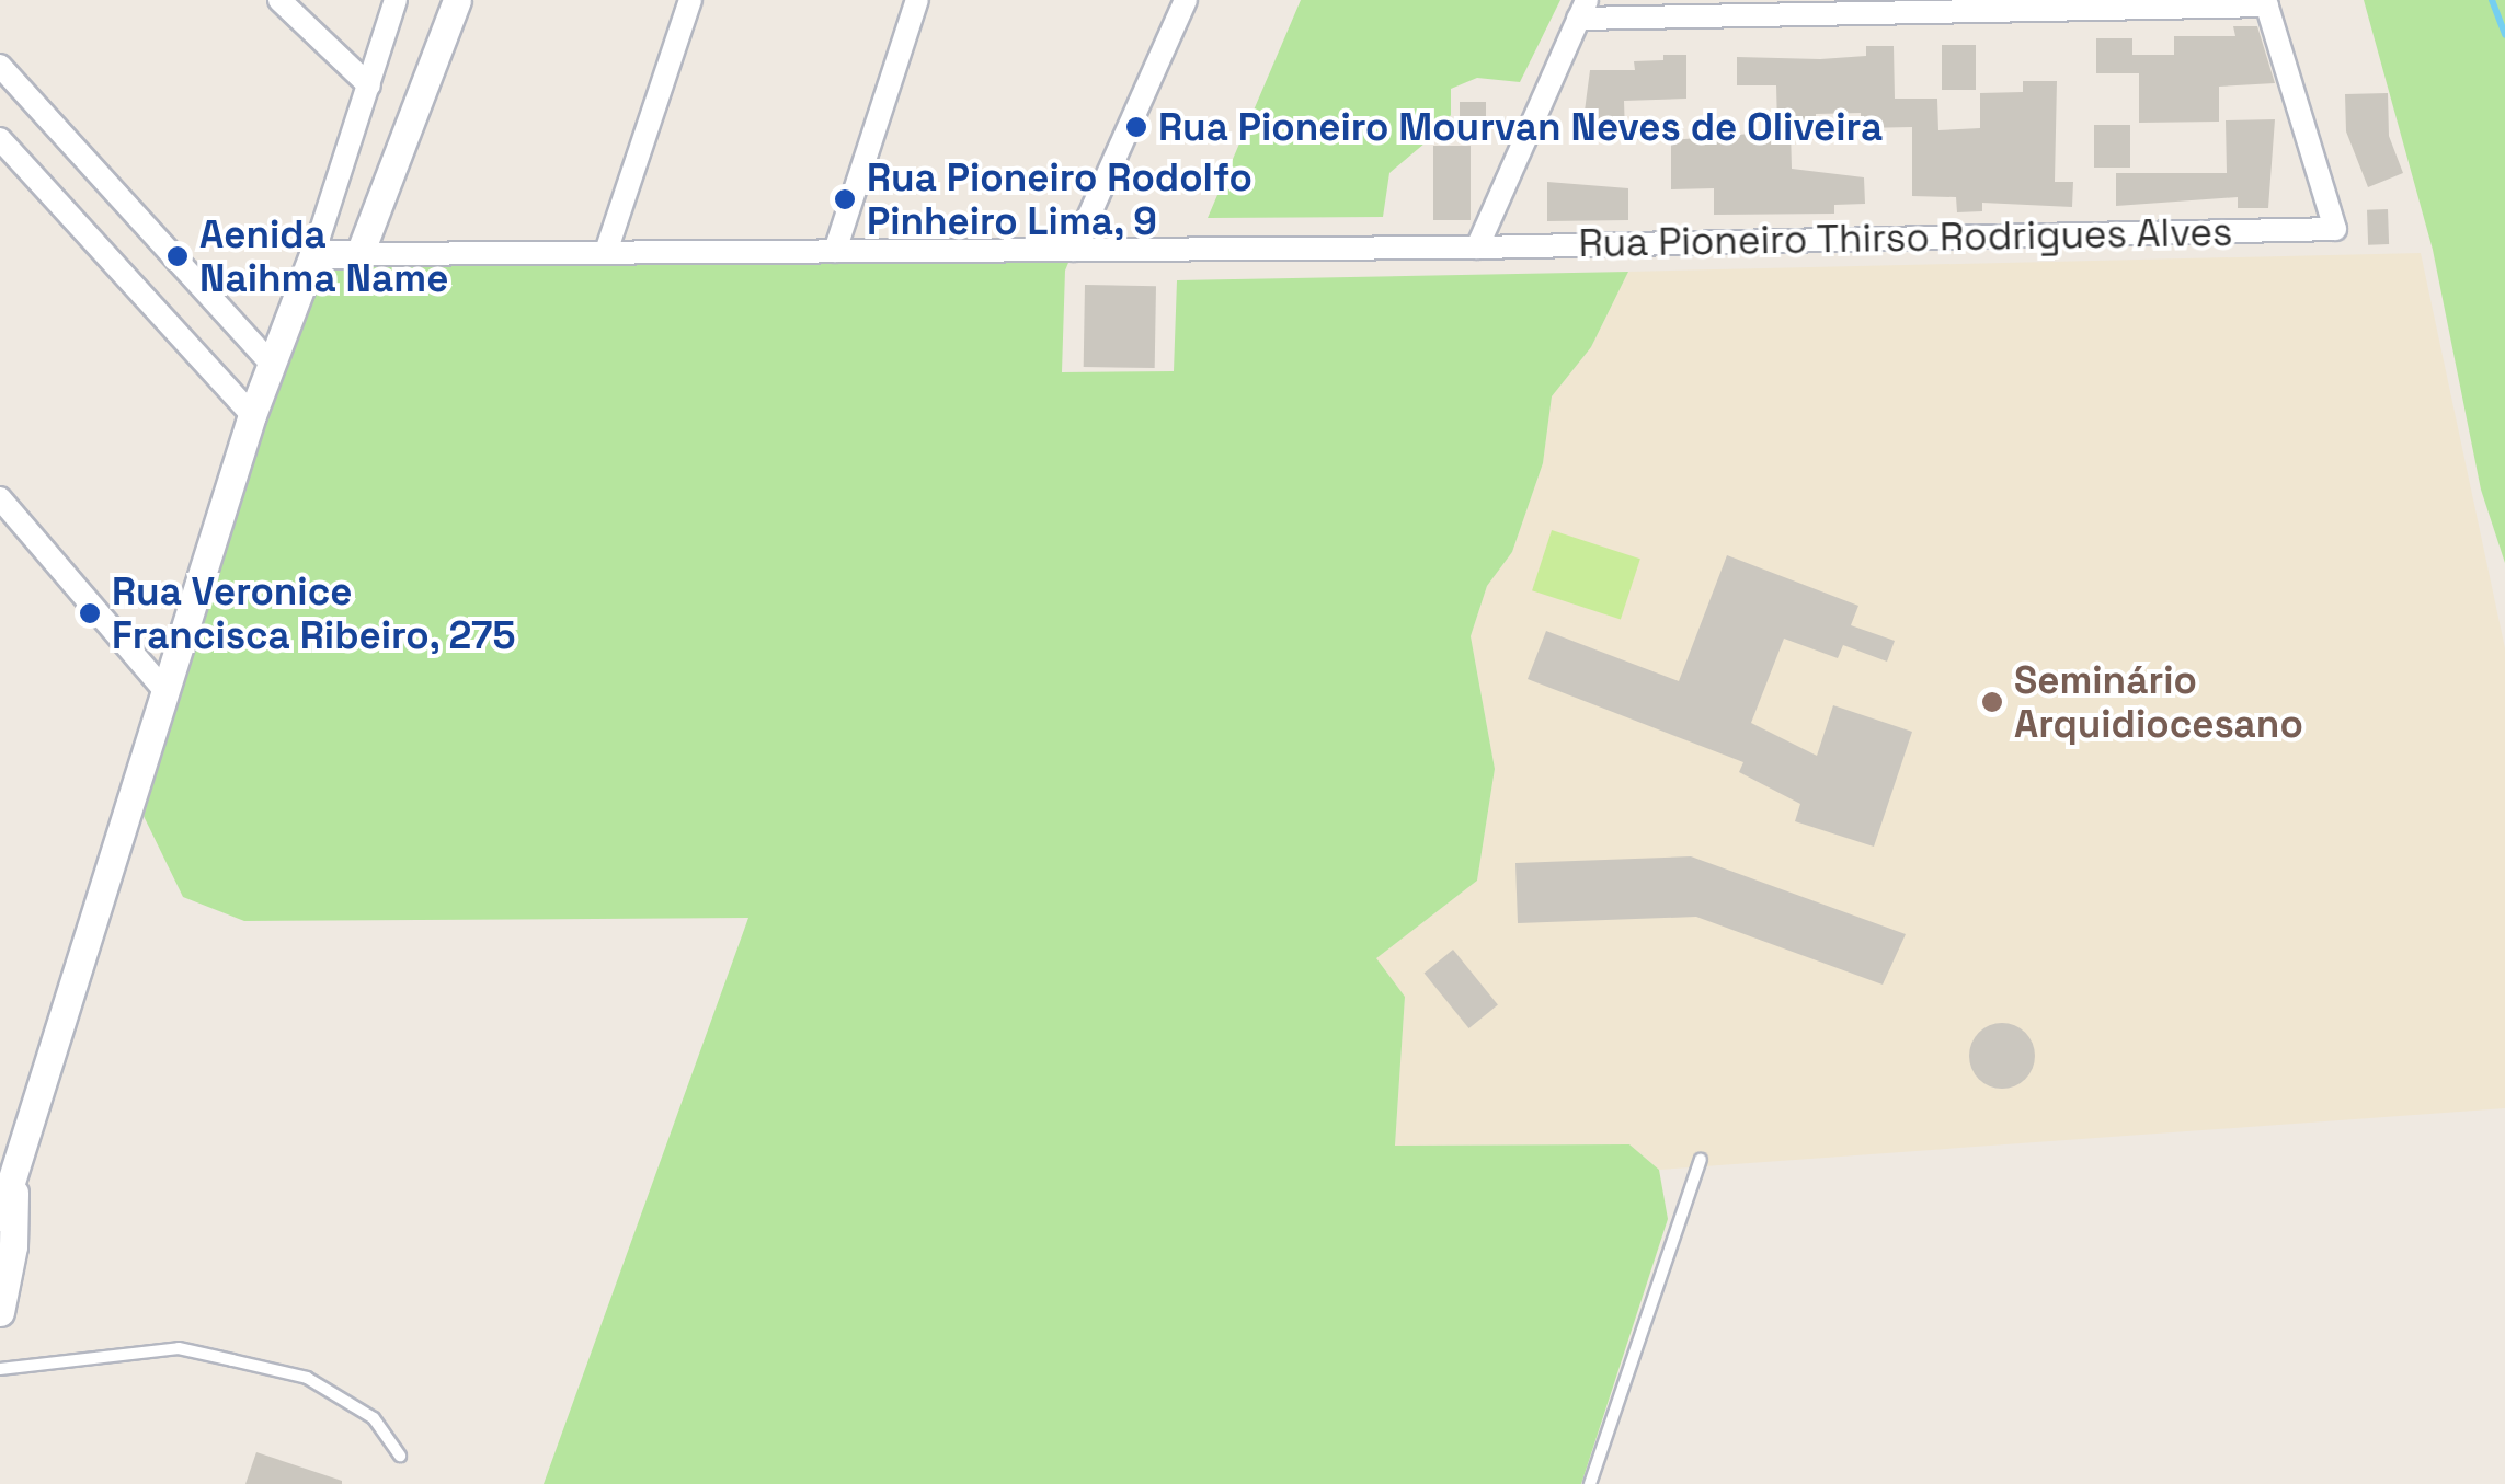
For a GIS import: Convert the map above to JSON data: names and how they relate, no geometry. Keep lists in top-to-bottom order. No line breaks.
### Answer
{"streets":{"street":["Rua Pioneiro Thirso Rodrigues Alves"]},"places":["Rua Pioneiro Mourvan Neves de Oliveira","Rua Pioneiro Rodolfo Pinheiro Lima, 9","Aenida Naihma Name","Rua Veronice Francisca Ribeiro, 275","Seminário Arquidiocesano"]}
